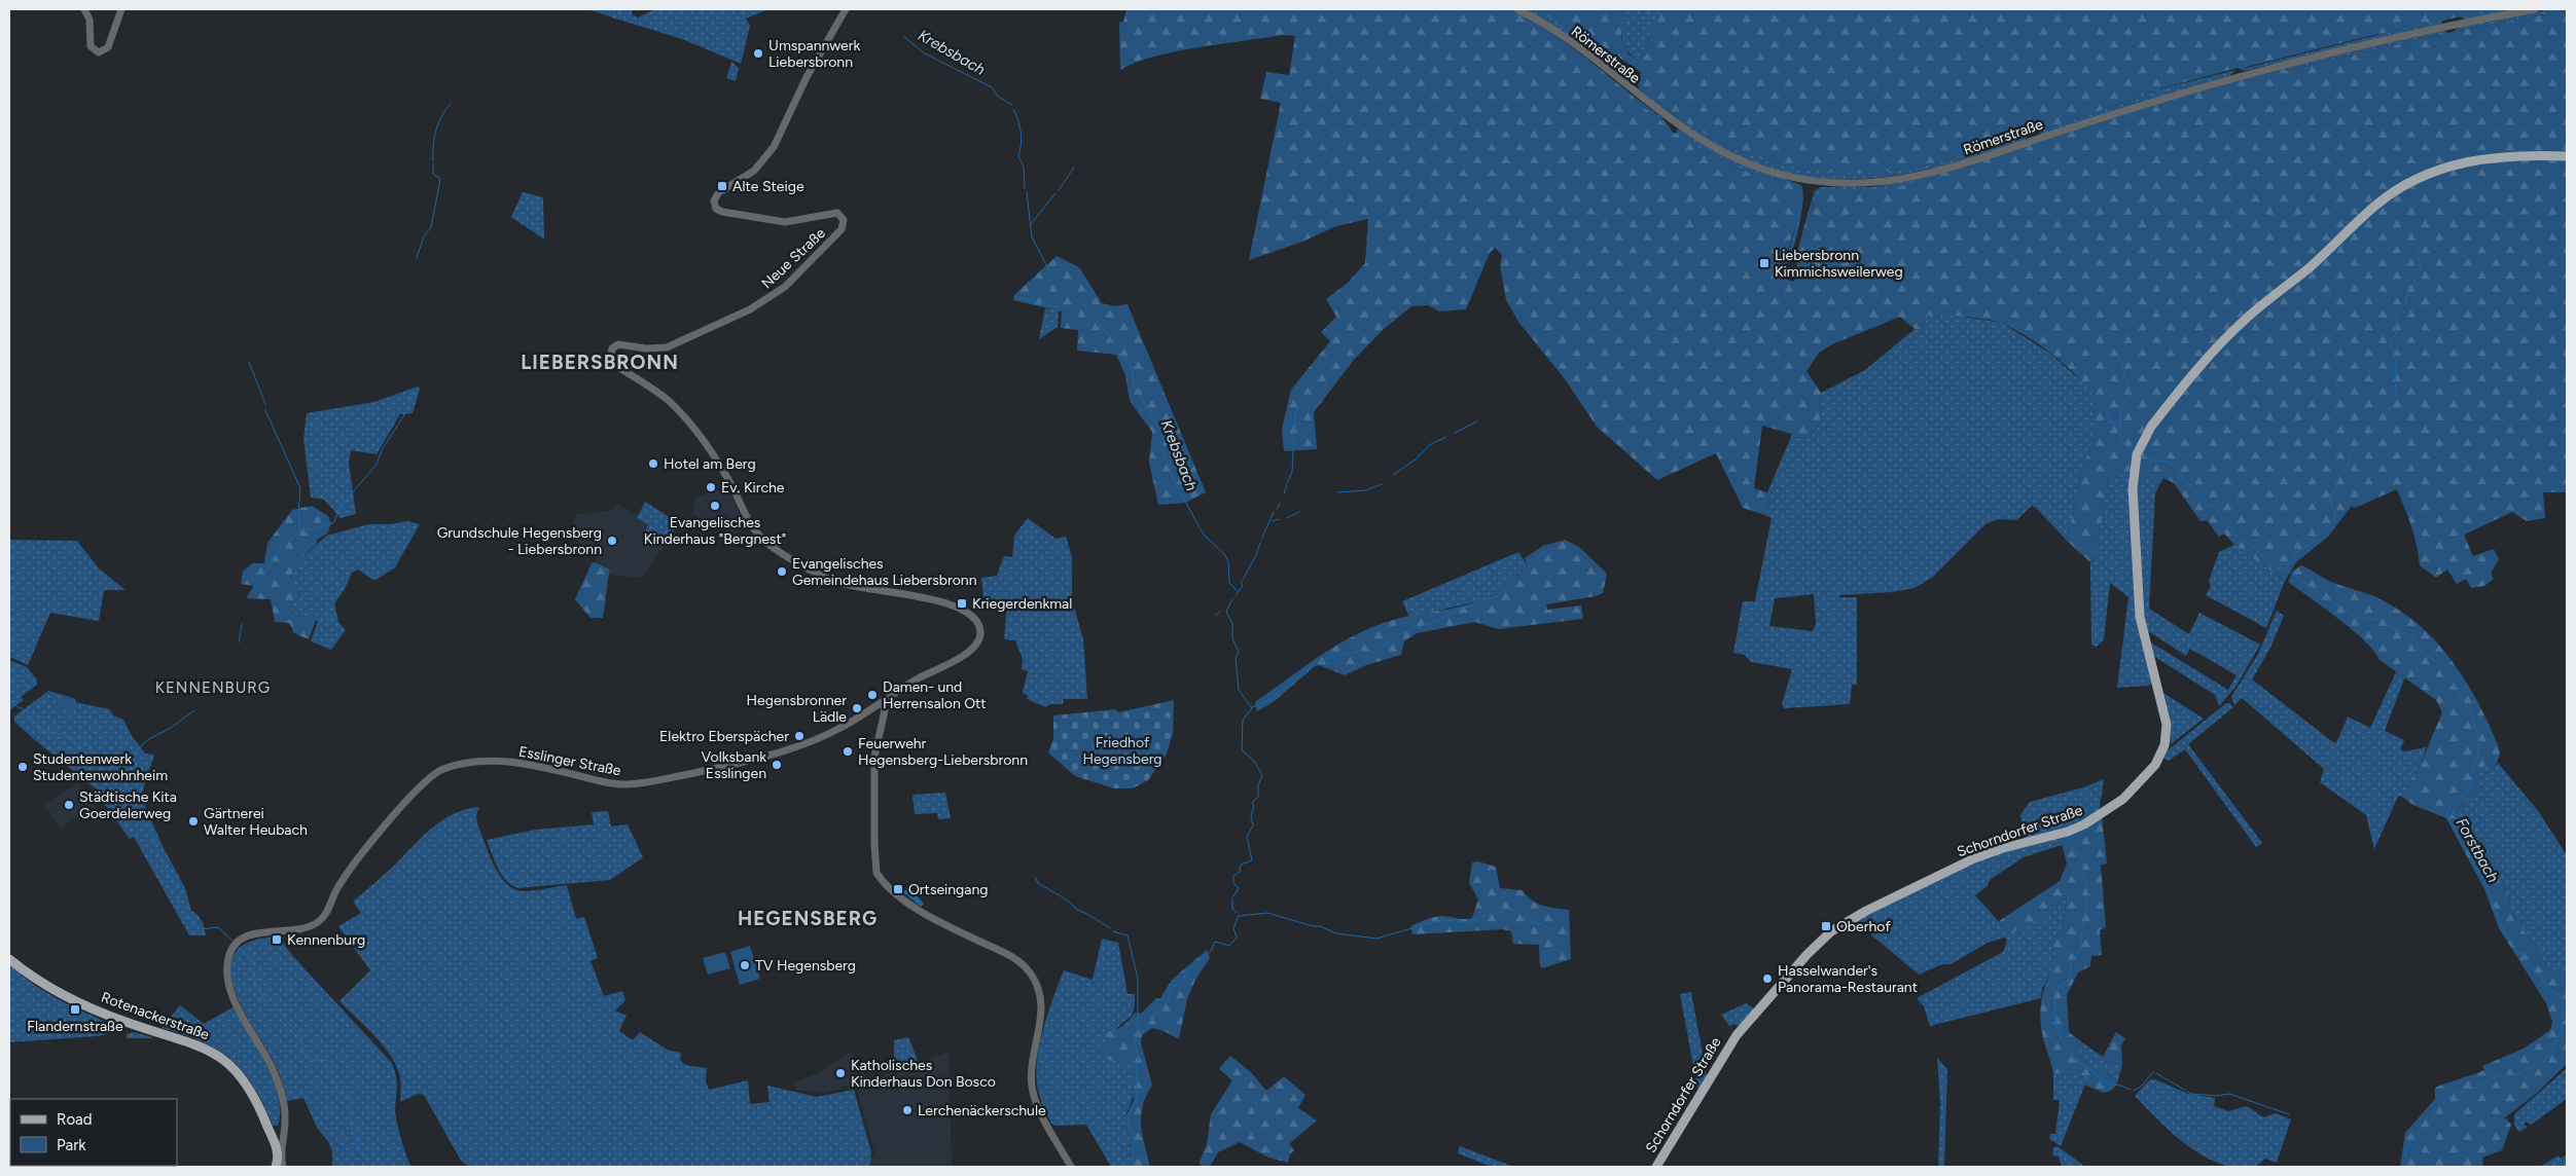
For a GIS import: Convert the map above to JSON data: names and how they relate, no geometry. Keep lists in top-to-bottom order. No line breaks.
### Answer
{"streets":{"main road":["Schorndorfer Straße","Rotenackerstraße"],"street":["Römerstraße","Neue Straße","Esslinger Straße"]},"crossings":[["Neue Straße","Esslinger Straße"]],"districts":["LIEBERSBRONN","KENNENBURG","HEGENSBERG"],"water":["Krebsbach","Forstbach"],"parks":["Friedhof Hegensberg"],"places":{"other":["Umspannwerk Liebersbronn","Hotel am Berg","Ev. Kirche","Evangelisches Kinderhaus \"Bergnest\"","Grundschule Hegensberg - Liebersbronn","Evangelisches Gemeindehaus Liebersbronn","Damen- und Herrensalon Ott","Hegensbronner Lädle","Elektro Eberspächer","Feuerwehr Hegensberg-Liebersbronn","Volksbank Esslingen","Studentenwerk Studentenwohnheim","Städtische Kita Goerdelerweg","Gärtnerei Walter Heubach","TV Hegensberg","Hasselwander's Panorama-Restaurant","Katholisches Kinderhaus Don Bosco","Lerchenäckerschule"],"transit":["Alte Steige","Liebersbronn Kimmichsweilerweg","Kriegerdenkmal","Ortseingang","Oberhof","Kennenburg","Flandernstraße"]},"legend":["Road","Park"]}
